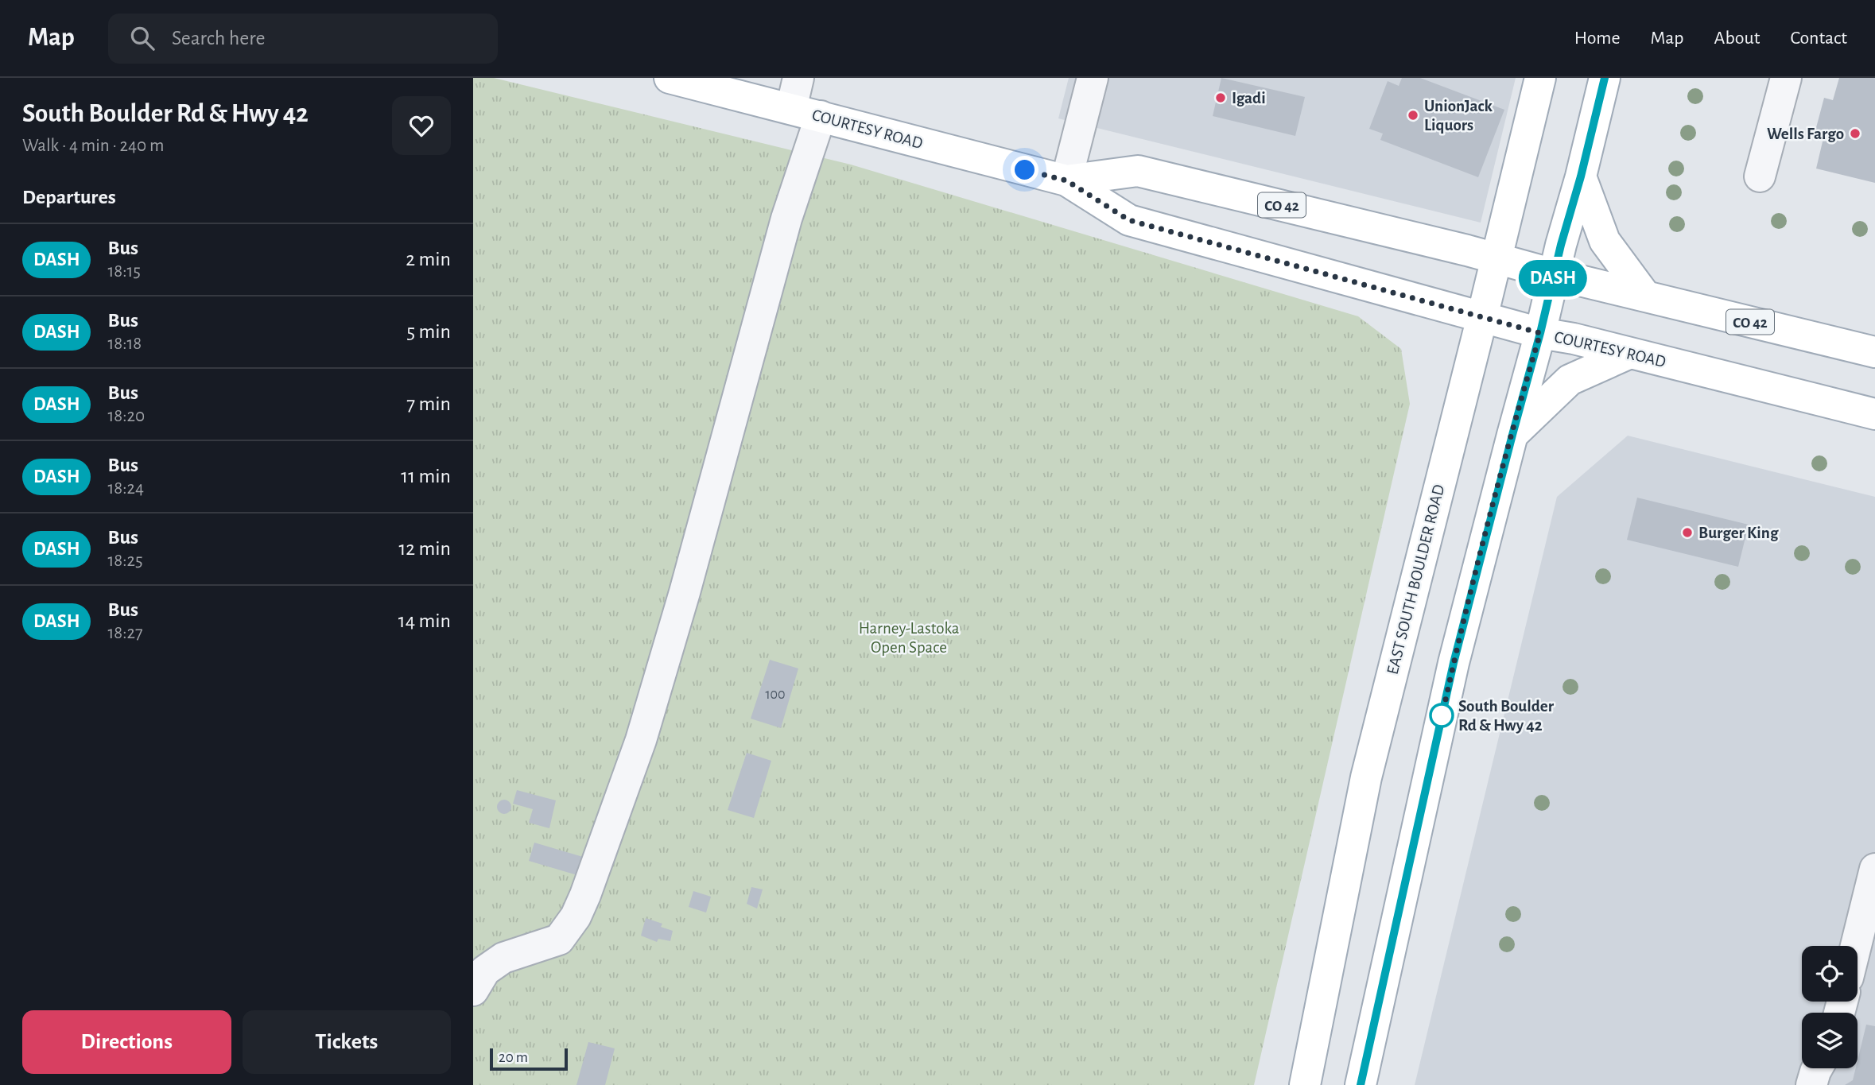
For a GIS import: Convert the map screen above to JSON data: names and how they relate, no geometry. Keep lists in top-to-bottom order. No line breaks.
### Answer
{"streets":{"main road":["COURTESY ROAD","CO 42","EAST SOUTH BOULDER ROAD"]},"crossings":[["COURTESY ROAD","EAST SOUTH BOULDER ROAD"]],"parks":["Harney-Lastoka Open Space"],"places":["Igadi","UnionJack Liquors","Wells Fargo","Burger King","South Boulder Rd & Hwy 42"],"lines":["bus line DASH"],"house_numbers":["100"],"scale_bar":"20 m","page":{"header":"Map","search":"Search here","nav":["Home","Map","About","Contact"],"heading":[["South Boulder Rd & Hwy 42","Walk · 4 min · 240 m"],"Departures"],"on_map":"DASH","list":[{"mark":"DASH","name":"Bus","note":"18:15","value":"2 min"},{"mark":"DASH","name":"Bus","note":"18:18","value":"5 min"},{"mark":"DASH","name":"Bus","note":"18:20","value":"7 min"},{"mark":"DASH","name":"Bus","note":"18:24","value":"11 min"},{"mark":"DASH","name":"Bus","note":"18:25","value":"12 min"},{"mark":"DASH","name":"Bus","note":"18:27","value":"14 min"}],"buttons":["Directions","Tickets"],"scale":"20 m"}}
